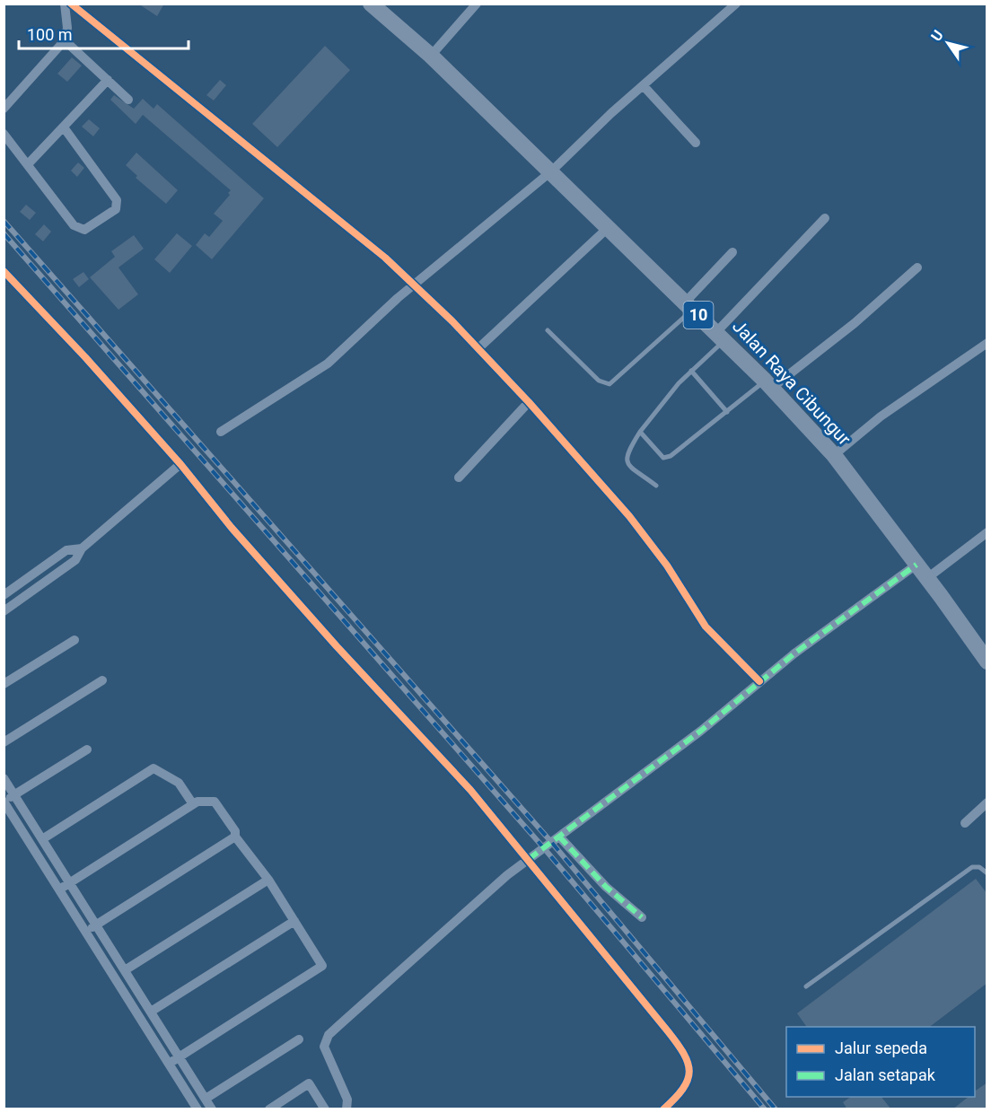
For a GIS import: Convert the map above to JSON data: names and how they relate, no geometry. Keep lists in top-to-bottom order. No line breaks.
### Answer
{"streets":{"highway":["10","Jalan Raya Cibungur"]},"legend":["Jalur sepeda","Jalan setapak"],"scale_bar":"100 m","north":"top left"}
